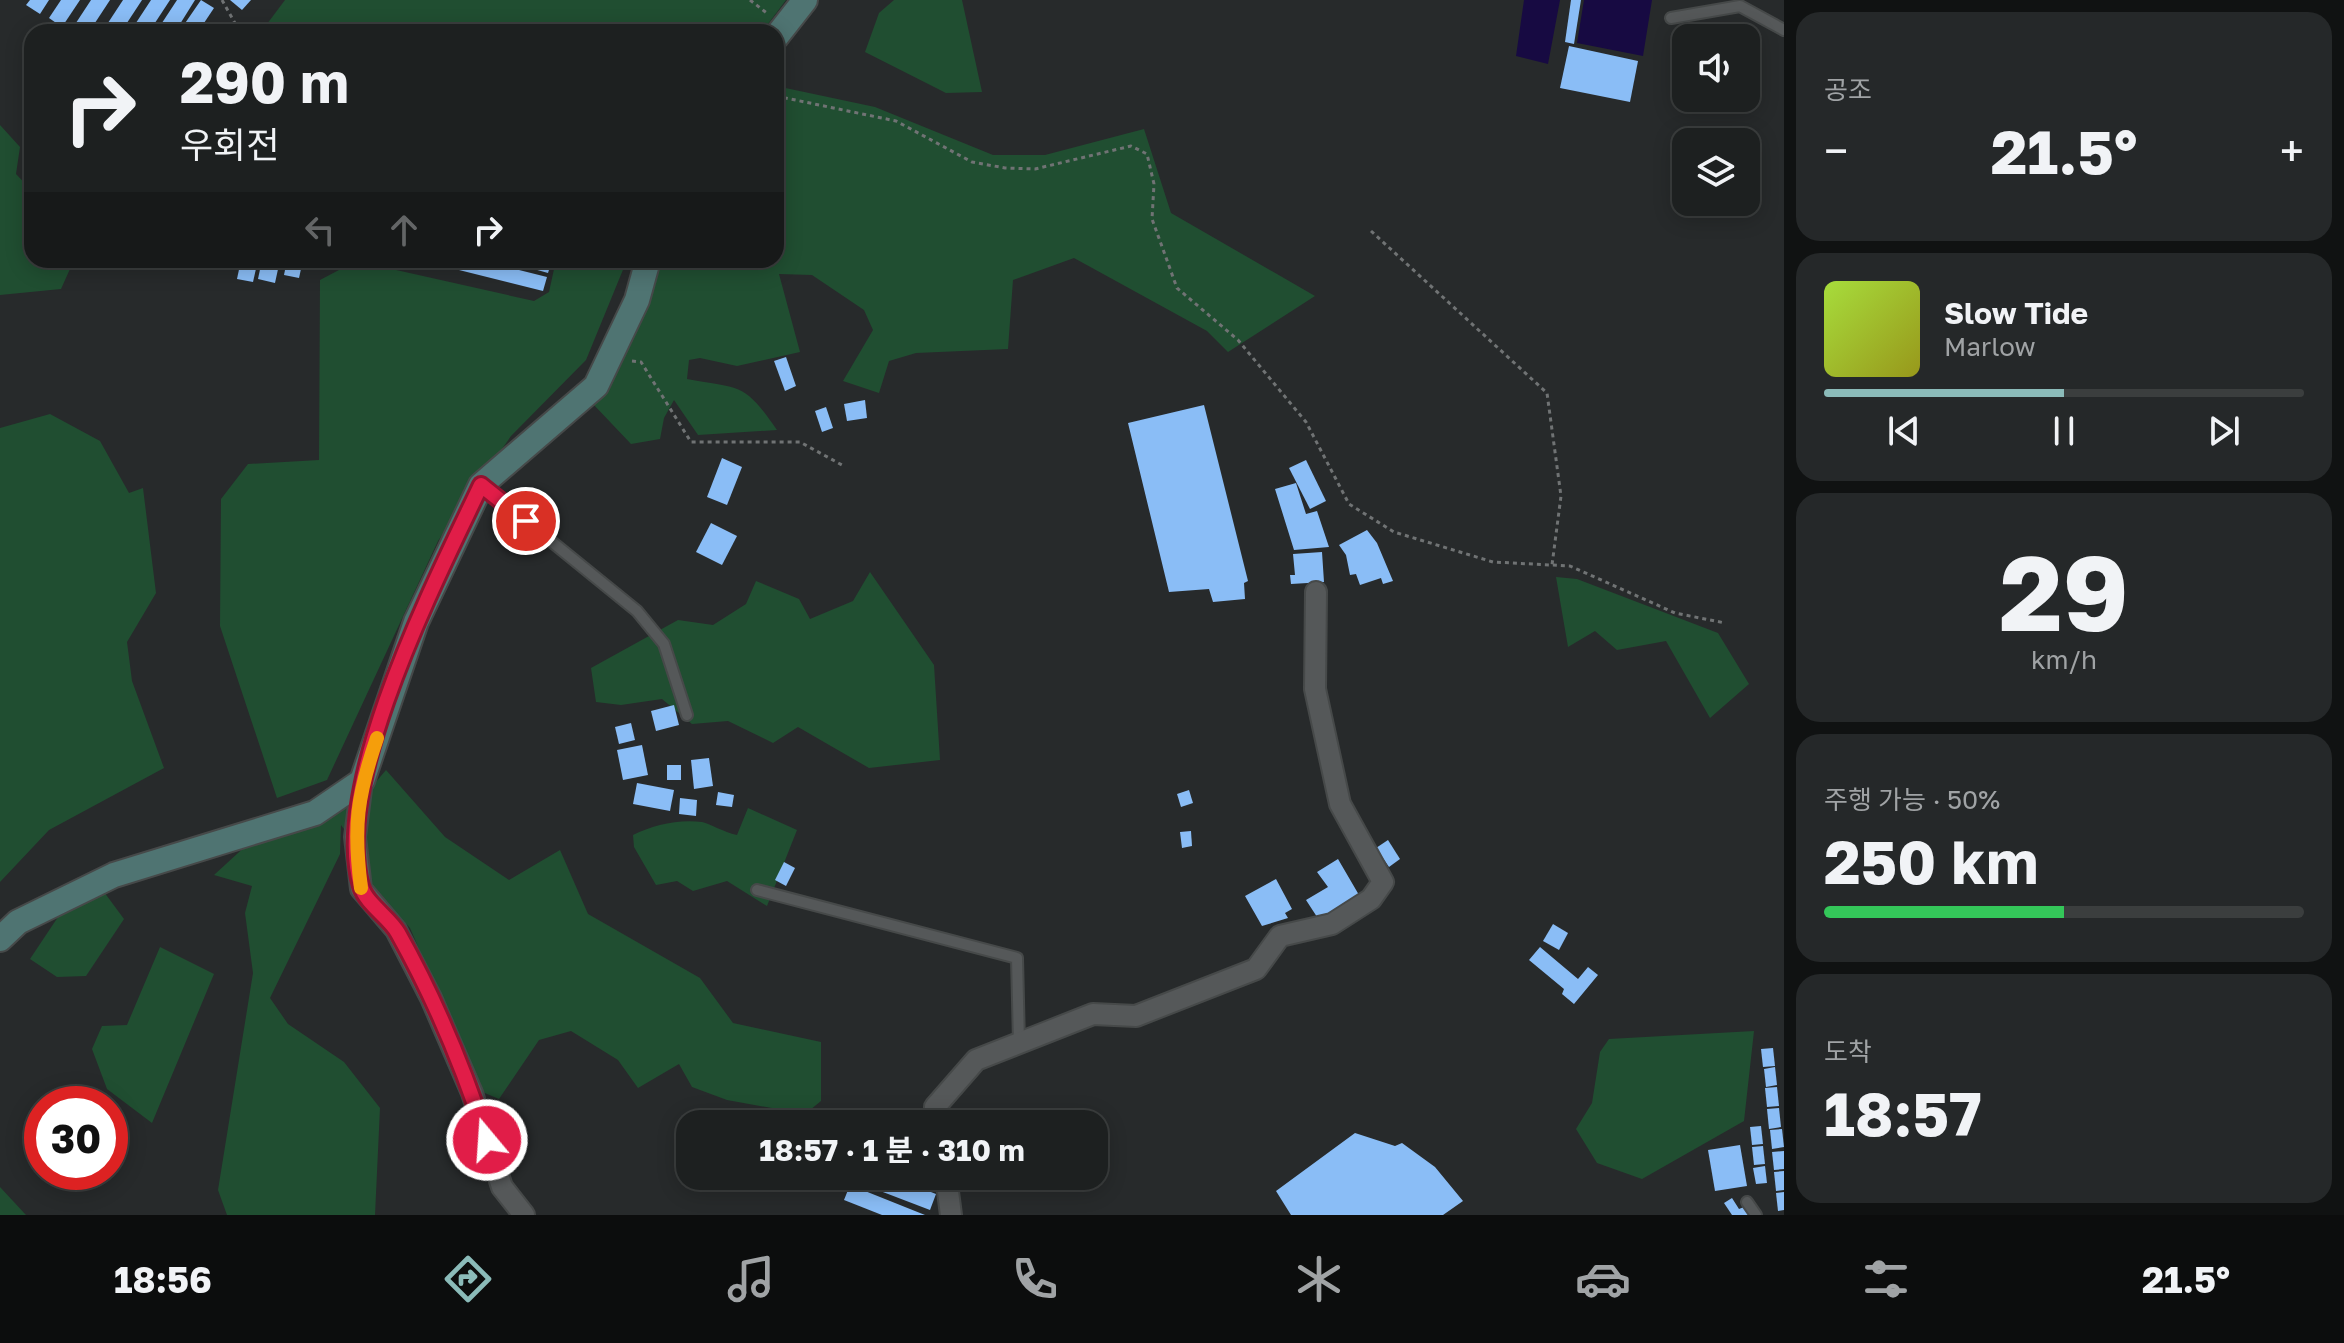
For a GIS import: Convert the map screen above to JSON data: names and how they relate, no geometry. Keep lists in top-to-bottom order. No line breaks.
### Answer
{"page":{"tile":["공조",["29","km/h"],["주행 가능 · 50%","250 km"],["도착","18:57"]],"turn":["290 m","우회전"],"heat":["−","21.5°","+"],"song":["Slow Tide","Marlow"],"limit":"30","trip":"18:57 · 1 분 · 310 m","tabs":["18:56","21.5°"]}}
